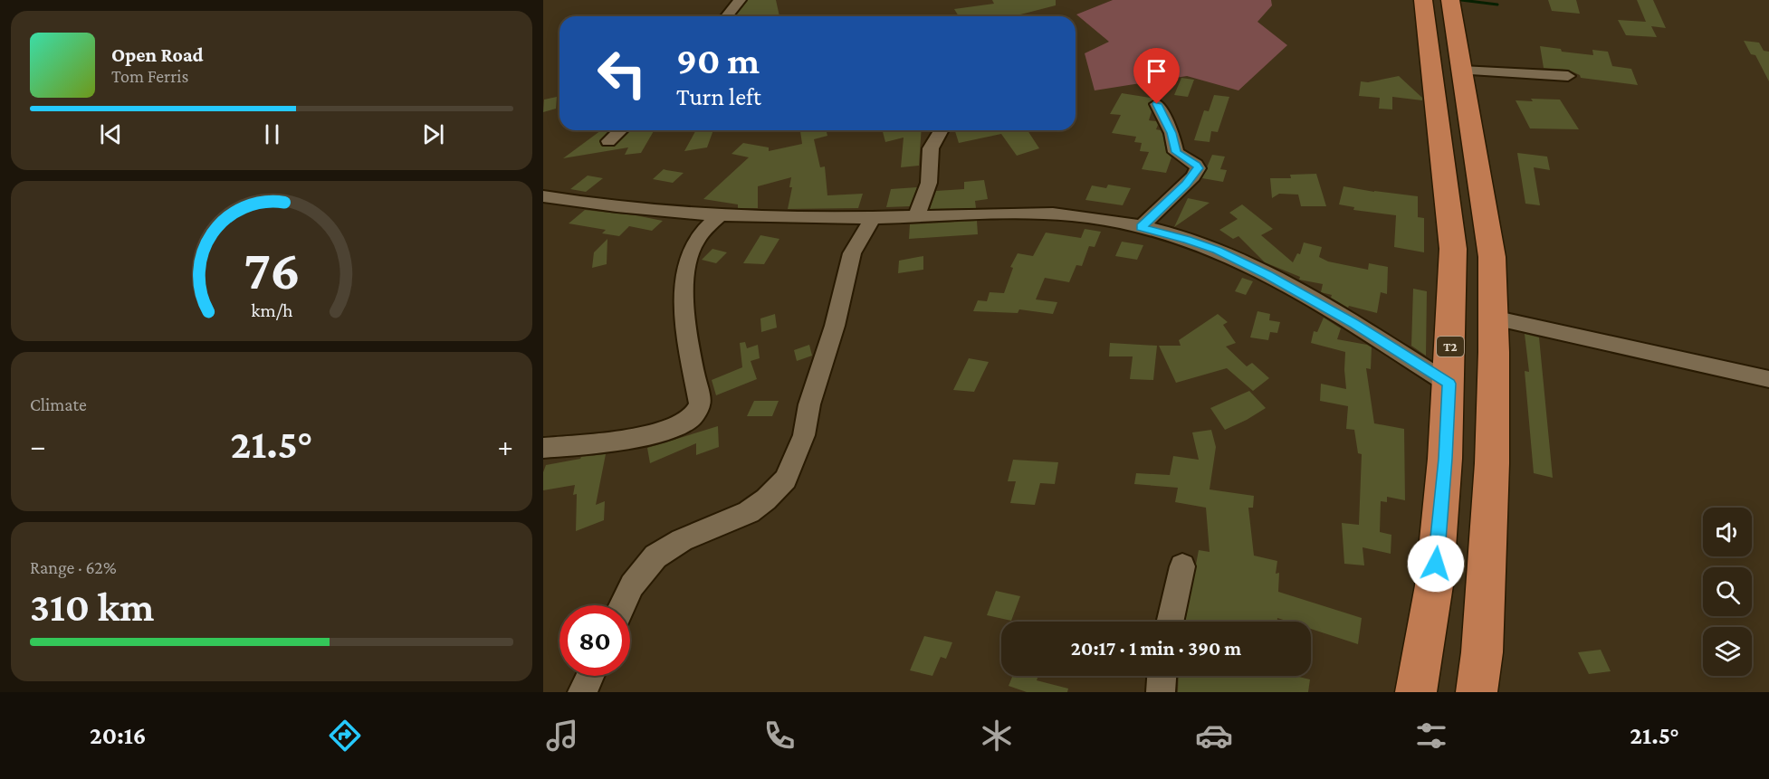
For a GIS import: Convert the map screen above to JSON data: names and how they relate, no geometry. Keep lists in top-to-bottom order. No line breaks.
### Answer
{"streets":{"highway":["T2"]},"page":{"turn":["90 m","Turn left"],"song":["Open Road","Tom Ferris"],"tile":["Climate",["Range · 62%","310 km"]],"heat":["−","21.5°","+"],"limit":"80","trip":"20:17 · 1 min · 390 m","tabs":["20:16","21.5°"],"gauge":["76","km/h"]}}
